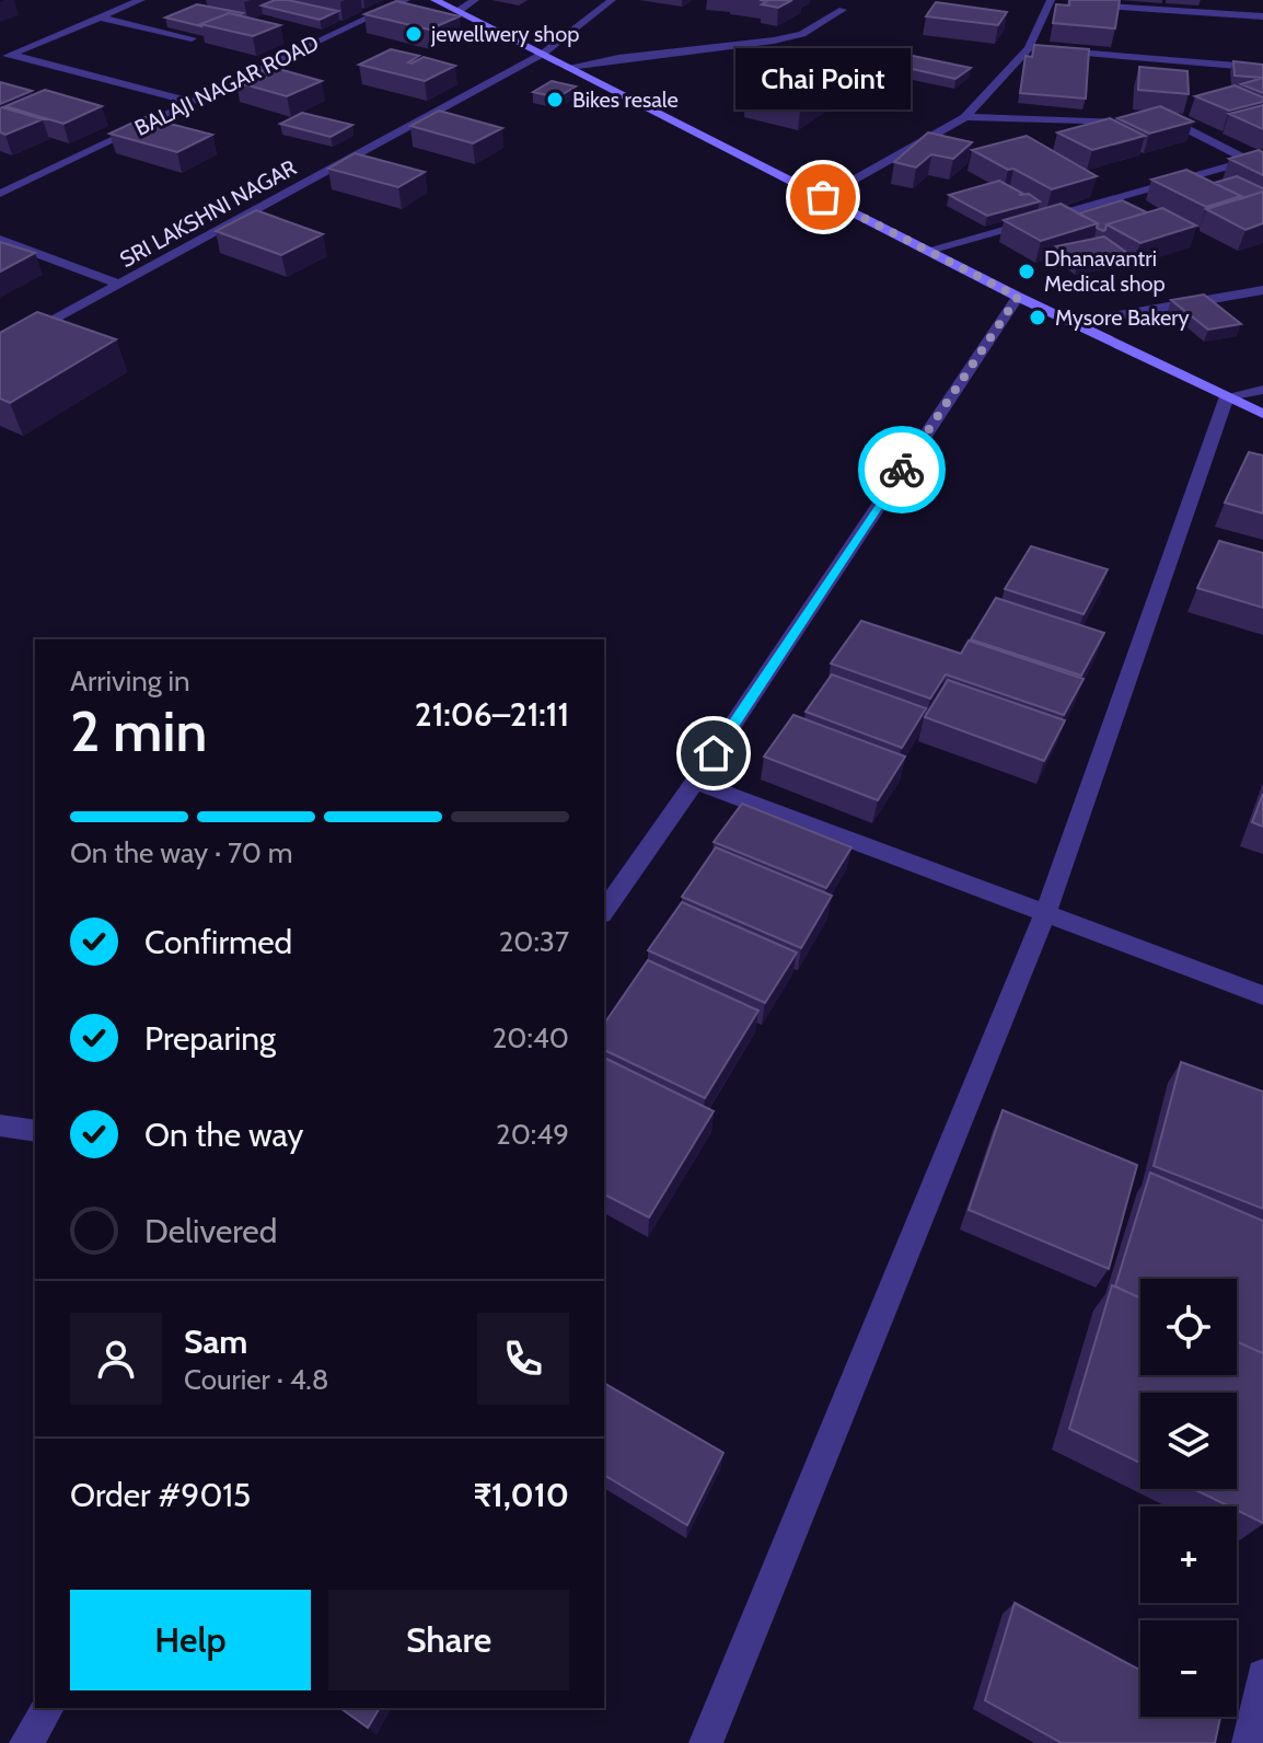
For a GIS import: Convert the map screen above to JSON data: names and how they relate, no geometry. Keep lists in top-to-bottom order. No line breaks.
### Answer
{"streets":{"street":["BALAJI NAGAR ROAD","SRI LAKSHNI NAGAR"]},"places":["jewellwery shop","Bikes resale","Chai Point","Dhanavantri Medical shop","Mysore Bakery"],"page":{"bubble":"Chai Point","heading":["2 min","Arriving in","21:06–21:11"],"panel":["Sam","Courier · 4.8","Order #9015","₹1,010"],"bar":"On the way · 70 m","list":[["Confirmed","20:37"],["Preparing","20:40"],["On the way","20:49"],"Delivered"],"map_buttons":["+","−"],"buttons":["Help","Share"]}}
